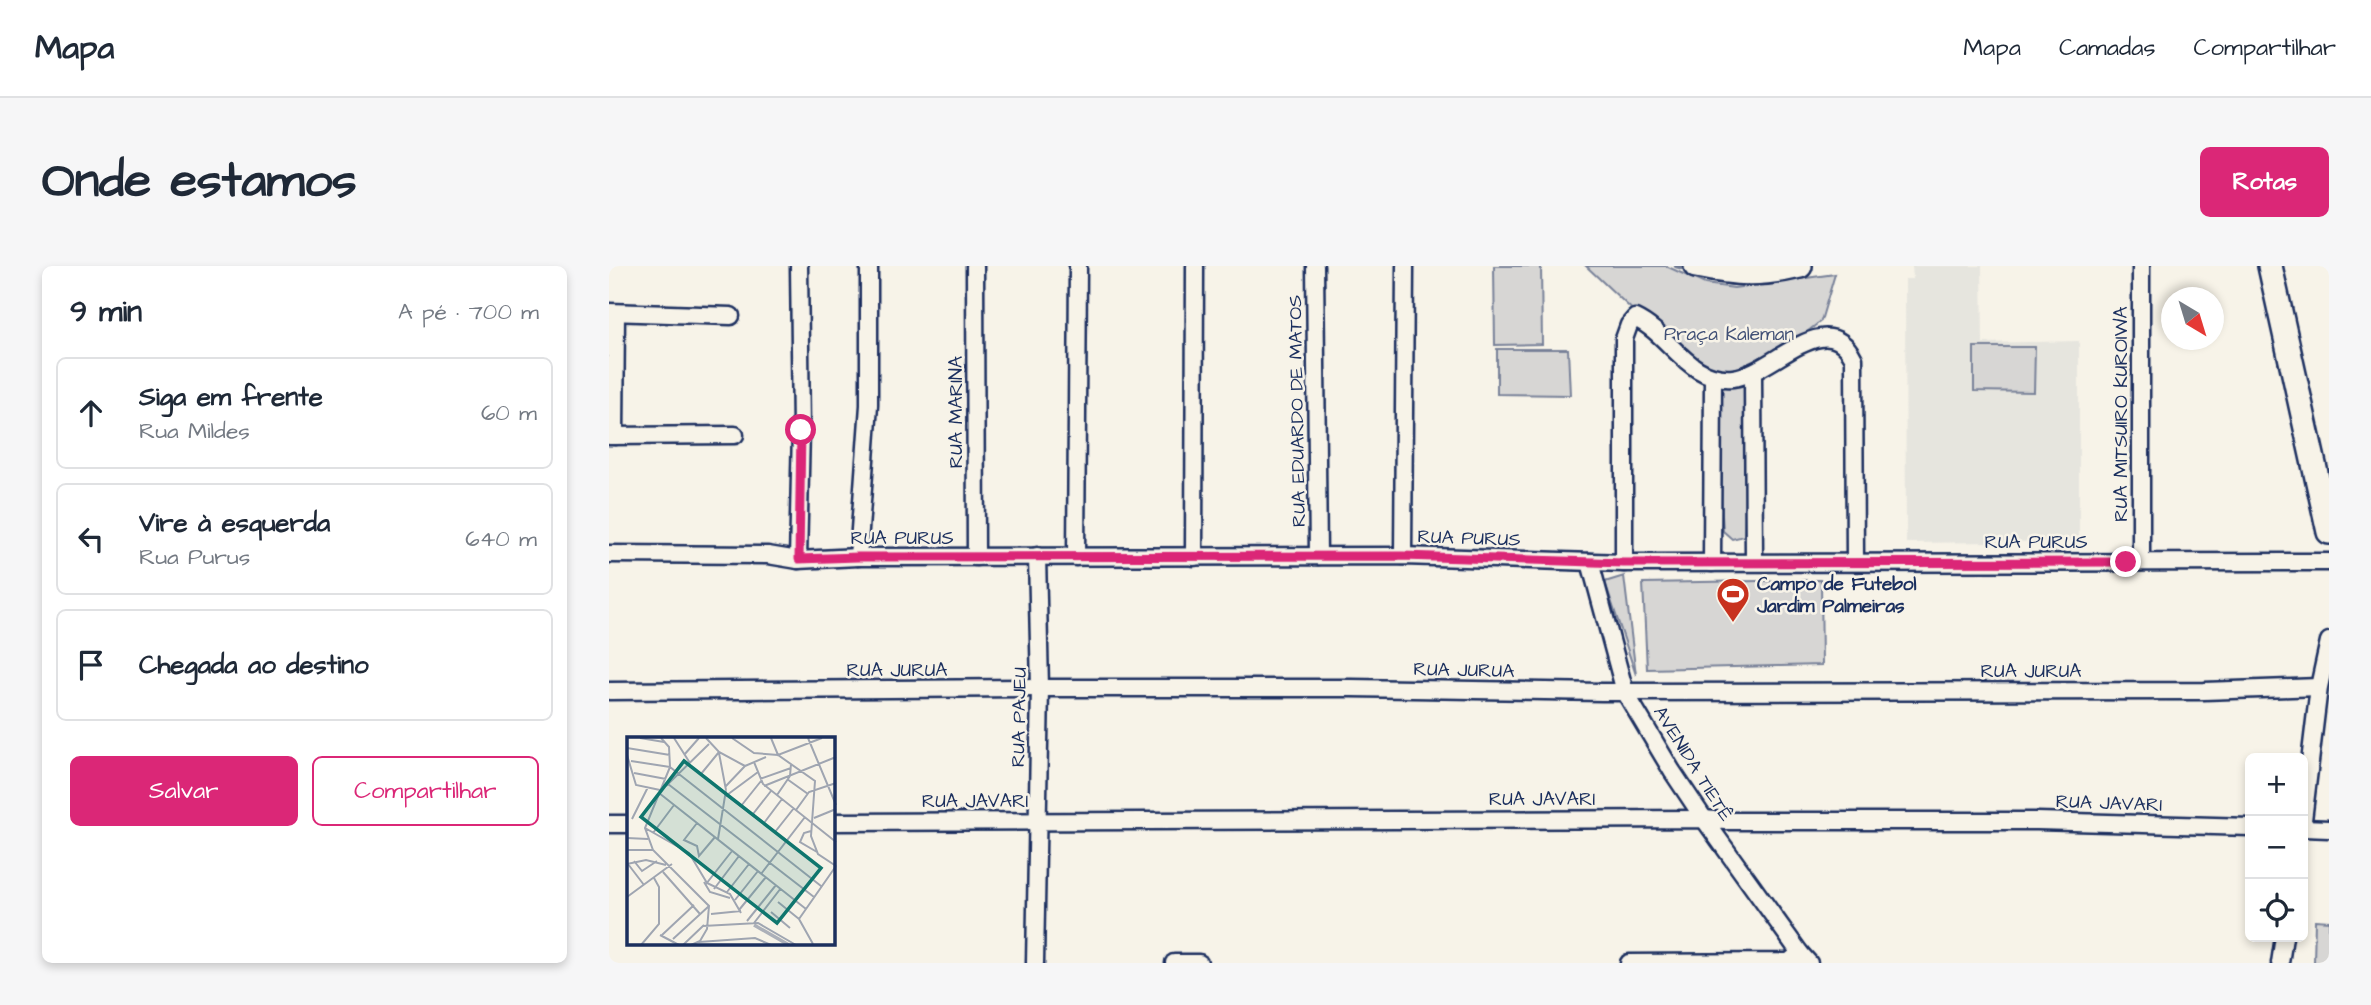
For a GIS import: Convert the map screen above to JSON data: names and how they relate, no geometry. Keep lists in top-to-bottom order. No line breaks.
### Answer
{"streets":{"street":["RUA EDUARDO DE MATOS","RUA MARINA","RUA MITSUIRO KUROIWA","RUA PURUS","RUA JURUA","RUA PAJEU","AVENIDA TIETÊ","RUA JAVARI"]},"crossings":[["RUA EDUARDO DE MATOS","RUA PURUS"],["RUA MARINA","RUA PURUS"],["RUA MITSUIRO KUROIWA","RUA PURUS"],["RUA PURUS","RUA PAJEU"],["RUA PURUS","AVENIDA TIETÊ"],["RUA JURUA","RUA PAJEU"],["RUA JURUA","AVENIDA TIETÊ"],["RUA PAJEU","RUA JAVARI"],["AVENIDA TIETÊ","RUA JAVARI"]],"parks":["Praça Kaleman"],"places":{"sports":["Campo de Futebol Jardim Palmeiras"]},"north":"bottom right","page":{"header":"Mapa","nav":["Mapa","Camadas","Compartilhar"],"buttons":["Rotas",["Salvar","Compartilhar"]],"title":"Onde estamos","heading":["9 min","A pé · 700 m"],"list":[["Siga em frente","Rua Mildes","60 m"],["Vire à esquerda","Rua Purus","640 m"],"Chegada ao destino"],"map_buttons":["+","−"]}}
